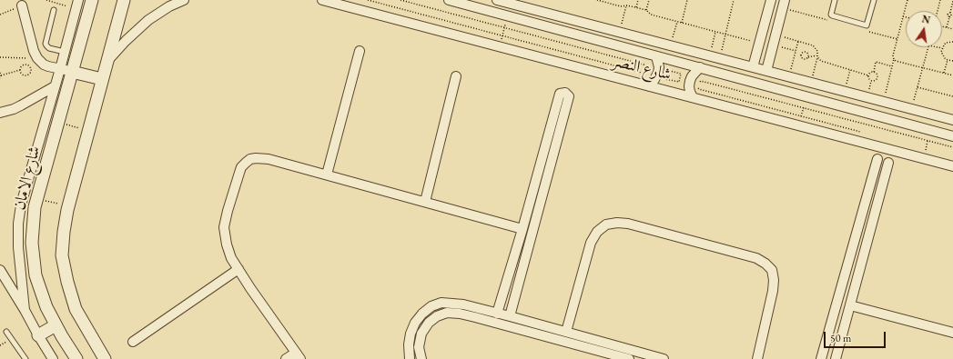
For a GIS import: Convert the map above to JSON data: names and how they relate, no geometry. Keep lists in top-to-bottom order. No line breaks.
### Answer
{"streets":{"street":["شارع النصر","شارع الامان"]},"scale_bar":"50 m","north":"top"}
